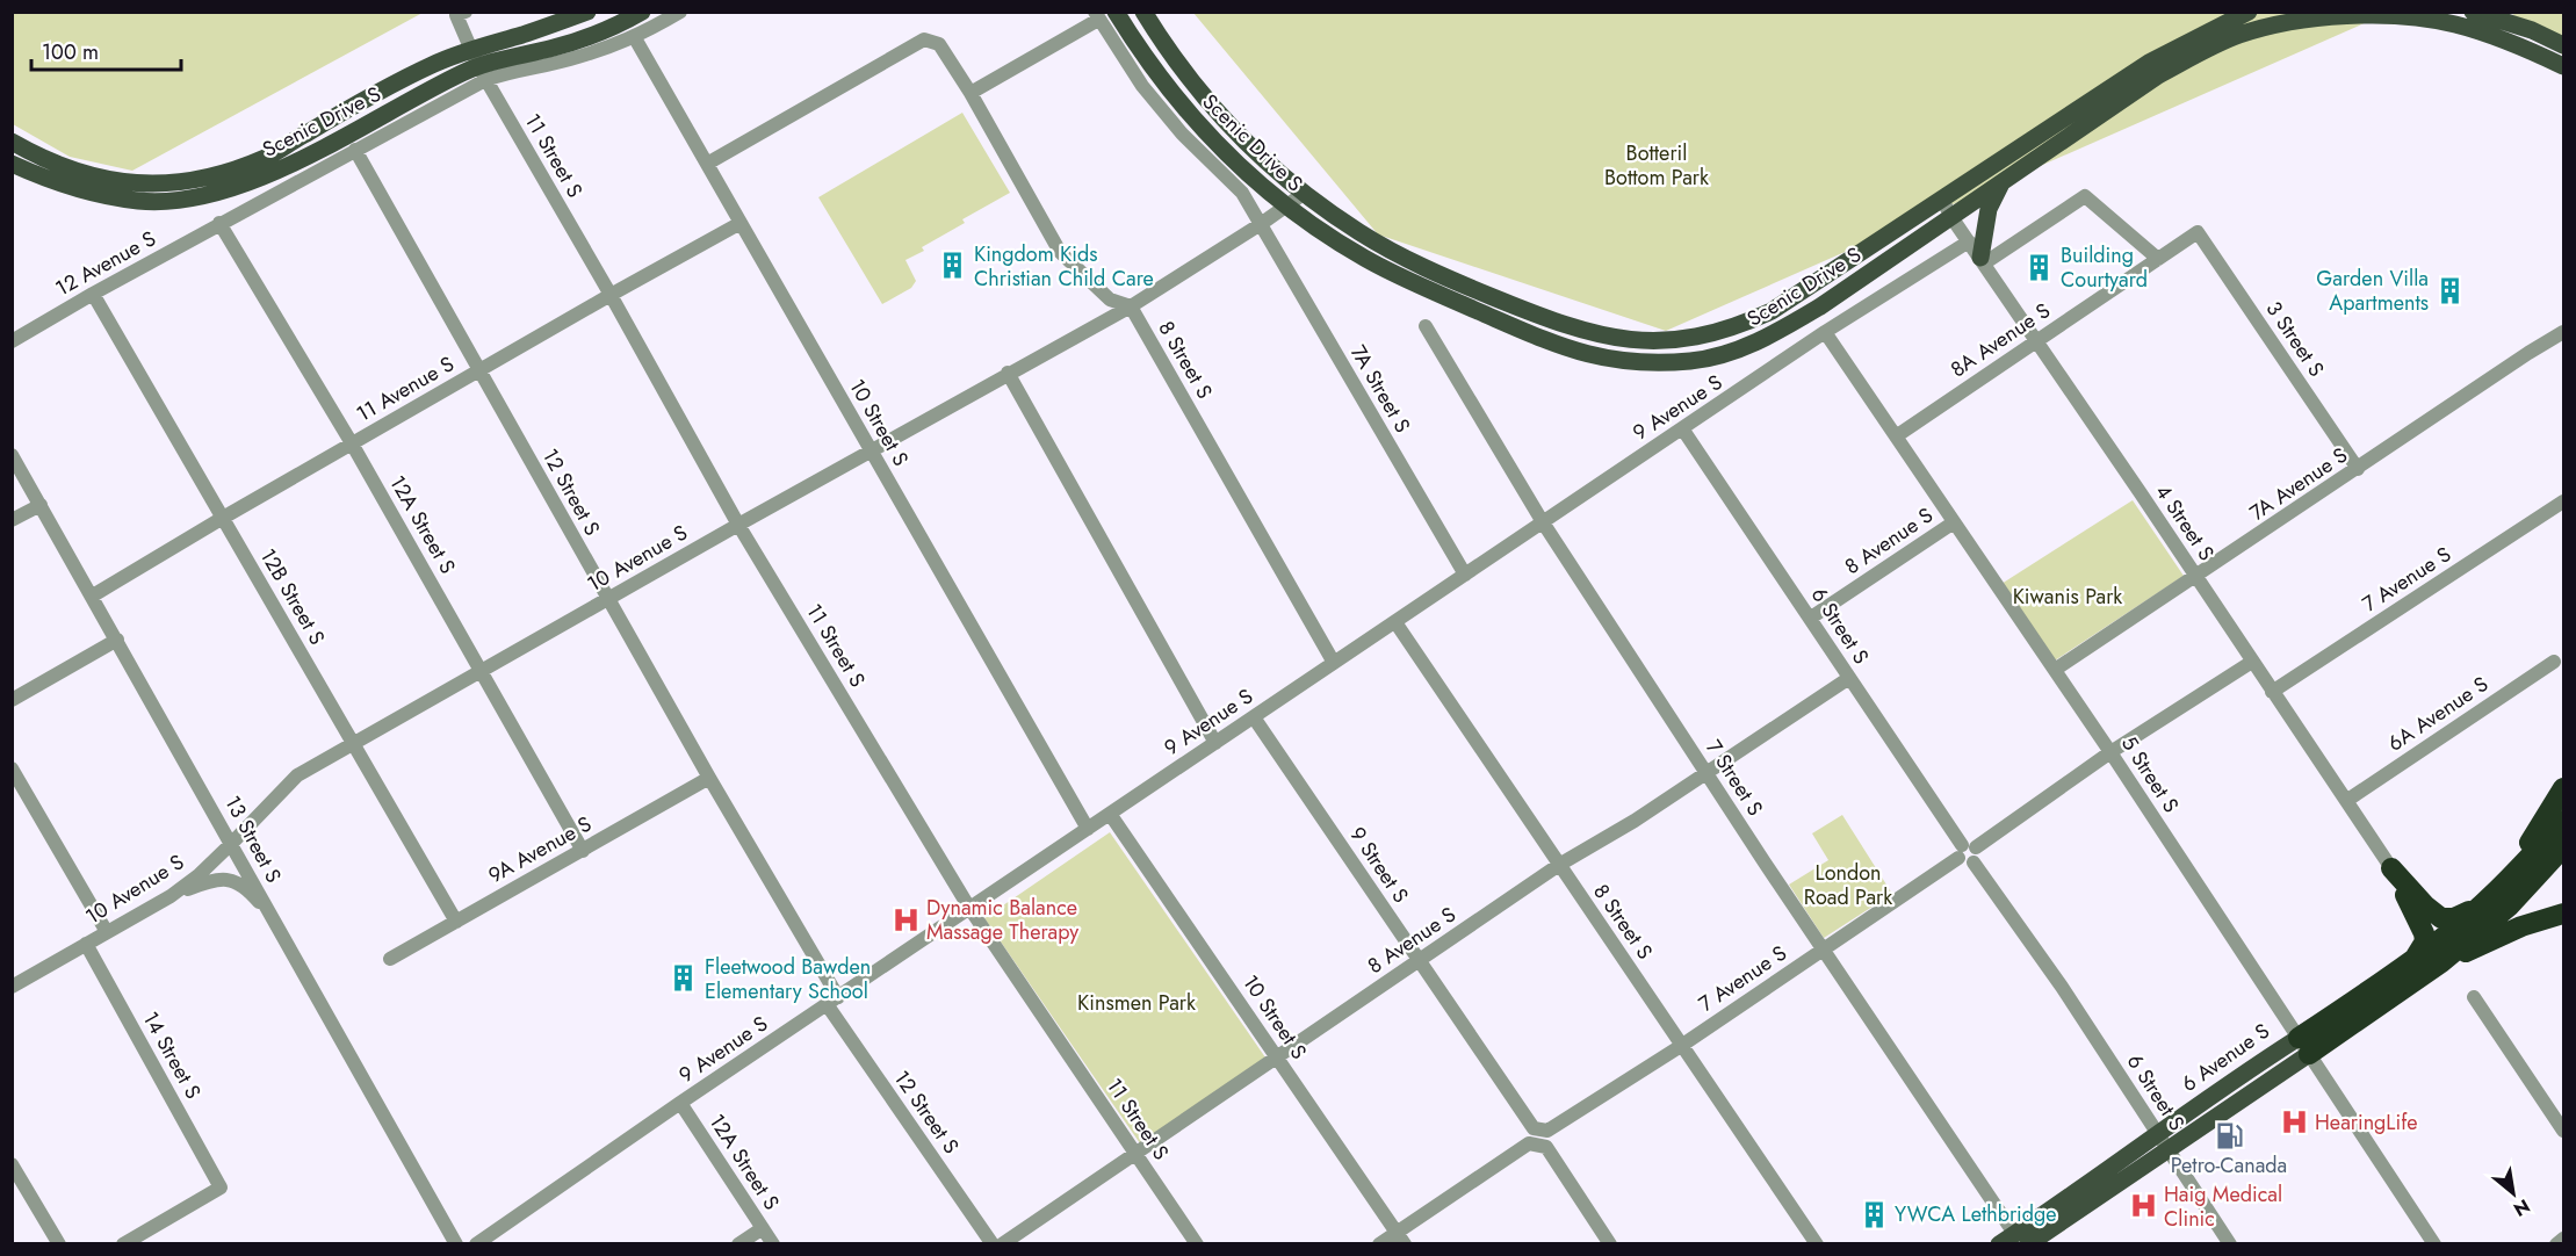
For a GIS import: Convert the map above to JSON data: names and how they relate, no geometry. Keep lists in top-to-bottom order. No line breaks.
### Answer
{"streets":{"highway":["6 Avenue S"],"main road":["Scenic Drive S"],"street":["11 Street S","12 Avenue S","3 Street S","8A Avenue S","8 Street S","11 Avenue S","7A Street S","9 Avenue S","10 Street S","7A Avenue S","12 Street S","4 Street S","12A Street S","8 Avenue S","10 Avenue S","7 Avenue S","12B Street S","6 Street S","6A Avenue S","5 Street S","7 Street S","13 Street S","9A Avenue S","9 Street S","14 Street S"]},"crossings":[["Scenic Drive S","11 Street S"],["Scenic Drive S","12 Avenue S"],["Scenic Drive S","7A Street S"],["Scenic Drive S","10 Street S"],["Scenic Drive S","12 Street S"],["Scenic Drive S","4 Street S"],["Scenic Drive S","12A Street S"],["Scenic Drive S","10 Avenue S"],["11 Street S","11 Avenue S"],["11 Street S","9 Avenue S"],["11 Street S","8 Avenue S"],["11 Street S","10 Avenue S"],["12 Avenue S","12A Street S"],["12 Avenue S","12B Street S"],["3 Street S","8A Avenue S"],["3 Street S","7A Avenue S"],["8A Avenue S","4 Street S"],["8A Avenue S","5 Street S"],["8 Street S","9 Avenue S"],["8 Street S","8 Avenue S"],["8 Street S","10 Avenue S"],["8 Street S","7 Avenue S"],["11 Avenue S","10 Street S"],["11 Avenue S","12 Street S"],["11 Avenue S","12A Street S"],["11 Avenue S","12B Street S"],["11 Avenue S","13 Street S"],["7A Street S","9 Avenue S"],["7A Street S","10 Avenue S"],["9 Avenue S","10 Street S"],["9 Avenue S","12 Street S"],["9 Avenue S","4 Street S"],["9 Avenue S","12A Street S"],["9 Avenue S","6 Street S"],["9 Avenue S","5 Street S"],["9 Avenue S","7 Street S"],["9 Avenue S","9 Street S"],["10 Street S","8 Avenue S"],["10 Street S","10 Avenue S"],["7A Avenue S","4 Street S"],["7A Avenue S","5 Street S"],["12 Street S","10 Avenue S"],["12 Street S","9A Avenue S"],["4 Street S","7 Avenue S"],["4 Street S","6A Avenue S"],["12A Street S","10 Avenue S"],["12A Street S","9A Avenue S"],["8 Avenue S","6 Street S"],["8 Avenue S","5 Street S"],["8 Avenue S","7 Street S"],["8 Avenue S","9 Street S"],["10 Avenue S","12B Street S"],["10 Avenue S","13 Street S"],["10 Avenue S","14 Street S"],["7 Avenue S","6 Street S"],["7 Avenue S","5 Street S"],["7 Avenue S","7 Street S"],["7 Avenue S","9 Street S"],["12B Street S","9A Avenue S"],["6 Street S","6 Avenue S"],["5 Street S","6 Avenue S"],["7 Street S","6 Avenue S"]],"parks":["Botteril Bottom Park","Kiwanis Park","London Road Park","Kinsmen Park"],"places":{"building":["Kingdom Kids Christian Child Care","Building Courtyard","Garden Villa Apartments","Fleetwood Bawden Elementary School","YWCA Lethbridge"],"hospital":["Dynamic Balance Massage Therapy","HearingLife","Haig Medical Clinic"],"fuel station":["Petro-Canada"]},"scale_bar":"100 m","north":"bottom right"}
